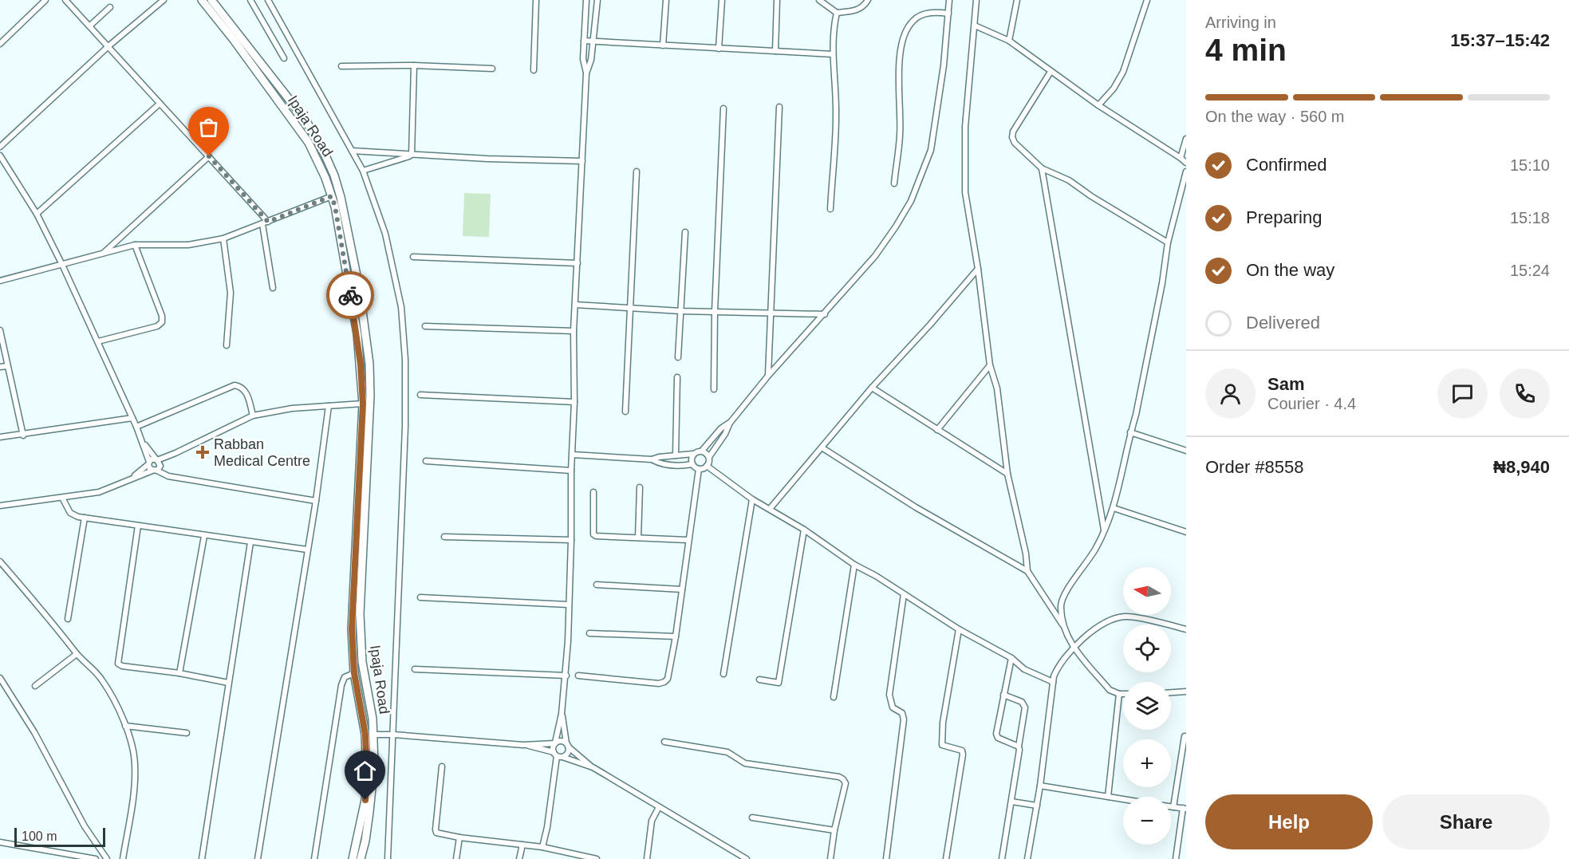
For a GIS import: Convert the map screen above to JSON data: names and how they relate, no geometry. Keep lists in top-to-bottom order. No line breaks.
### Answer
{"streets":{"main road":["Ipaja Road"]},"places":{"health":["Rabban Medical Centre"]},"scale_bar":"100 m","north":"left","page":{"heading":["4 min","Arriving in","15:37–15:42"],"panel":["Sam","Courier · 4.4","Order #8558","₦8,940"],"bar":"On the way · 560 m","list":[["Confirmed","15:10"],["Preparing","15:18"],["On the way","15:24"],"Delivered"],"map_buttons":["+","−"],"buttons":["Help","Share"],"scale":"100 m"}}
